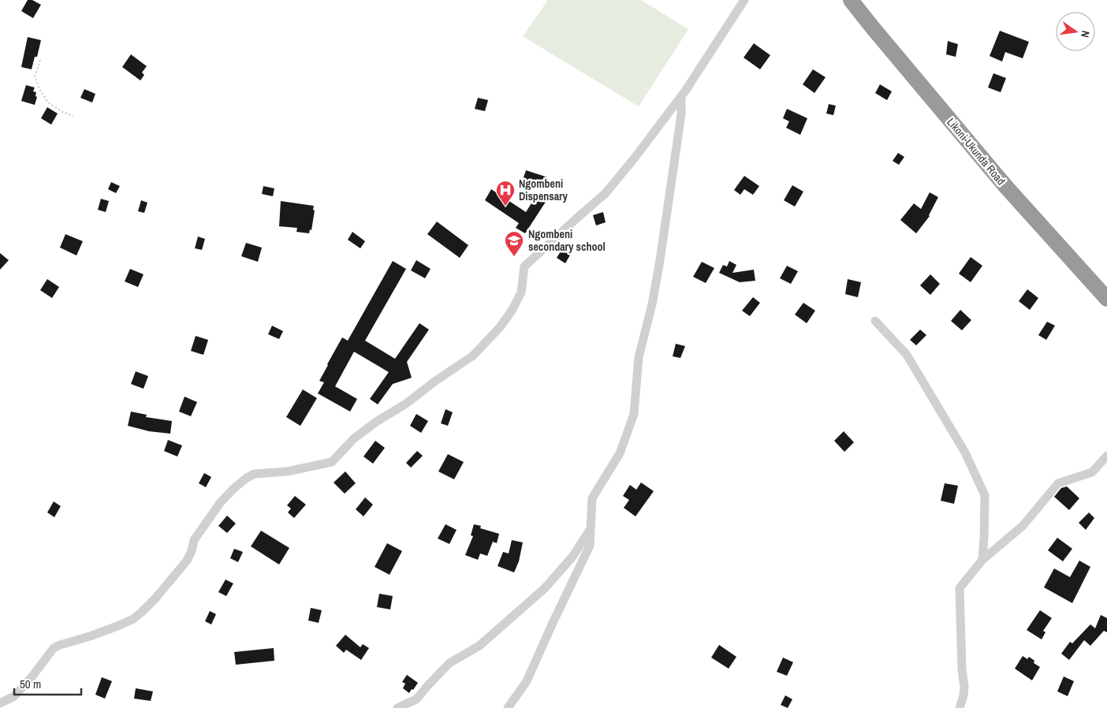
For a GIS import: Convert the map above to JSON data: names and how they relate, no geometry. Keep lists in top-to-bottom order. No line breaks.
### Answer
{"streets":{"highway":["Likoni-Ukunda Road"]},"places":{"hospital":["Ngombeni Dispensary"],"school or university":["Ngombeni secondary school"]},"scale_bar":"50 m","north":"right"}
